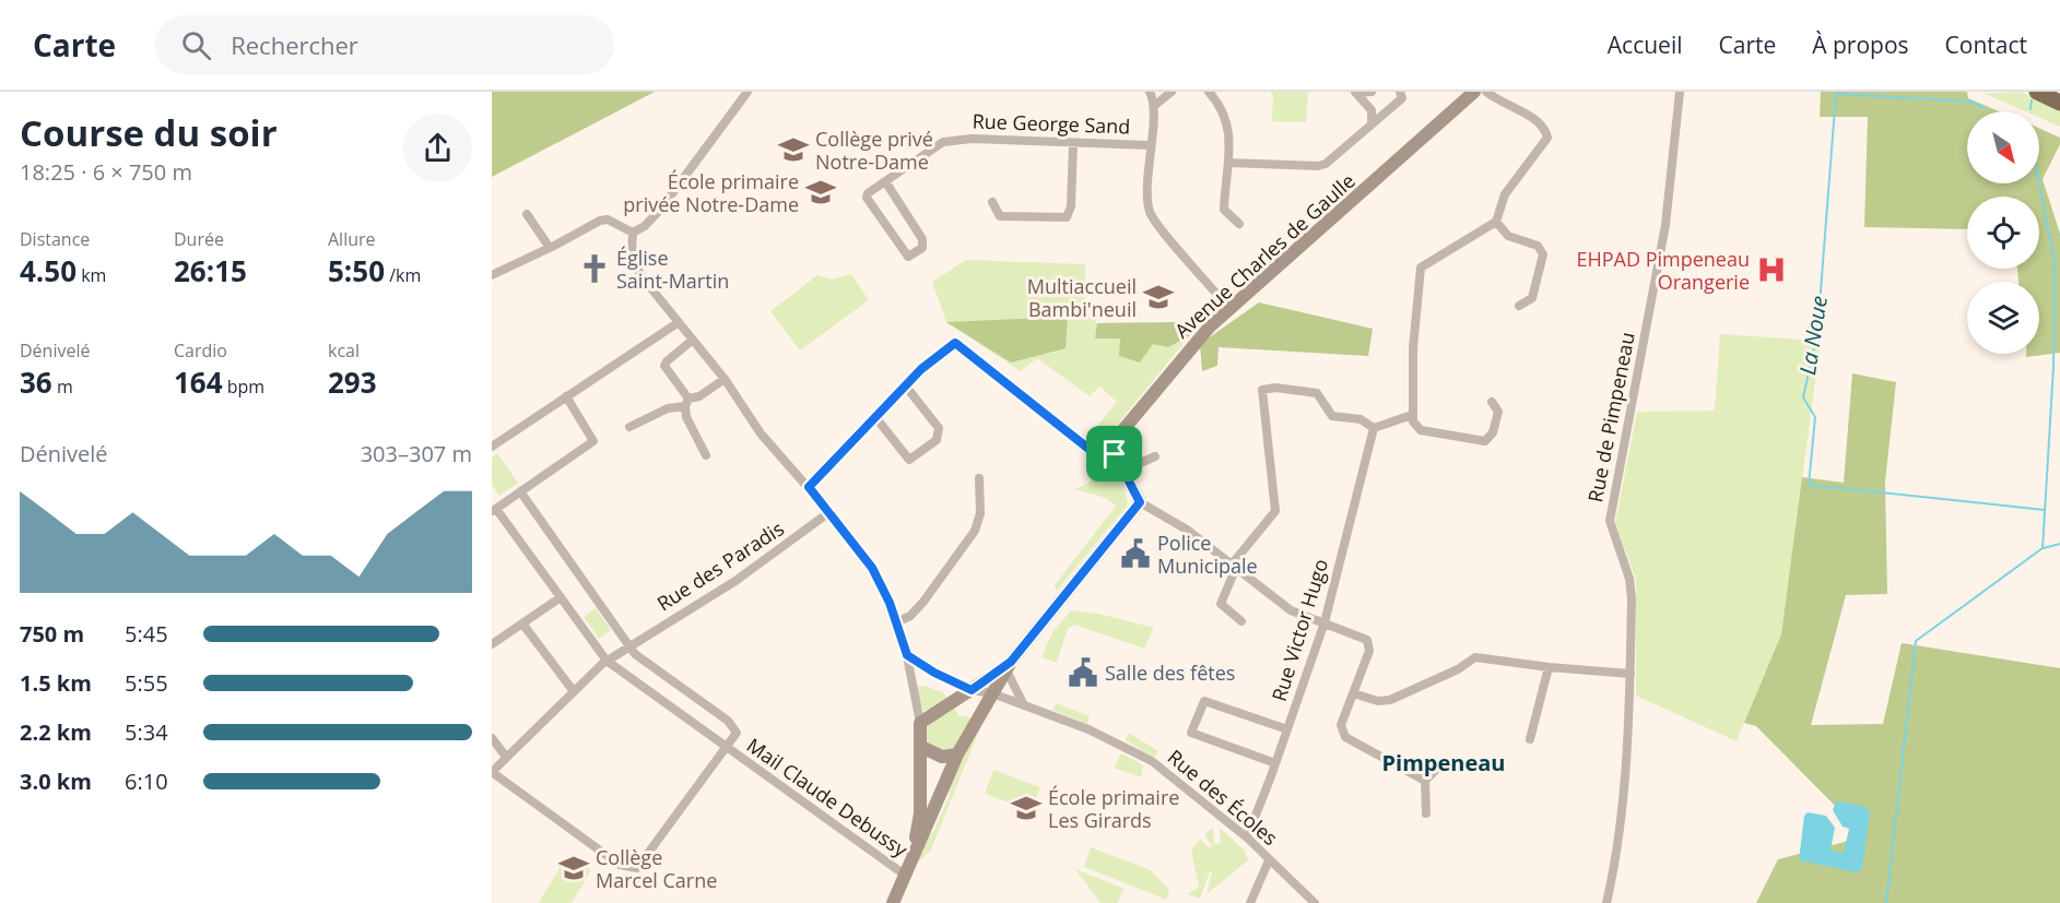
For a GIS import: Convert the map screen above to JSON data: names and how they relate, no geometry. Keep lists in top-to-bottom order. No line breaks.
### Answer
{"streets":{"street":["Rue George Sand","Avenue Charles de Gaulle","Rue de Pimpeneau","Rue des Paradis","Rue Victor Hugo","Mail Claude Debussy","Rue des Écoles"]},"crossings":[["Rue des Paradis","Mail Claude Debussy"],["Rue Victor Hugo","Rue des Écoles"]],"districts":["Pimpeneau"],"water":["La Noue"],"places":{"school or university":["Collège privé Notre-Dame","École primaire privée Notre-Dame","Multiaccueil Bambi'neuil","École primaire Les Girards","Collège Marcel Carne"],"church":["Église Saint-Martin"],"hospital":["EHPAD Pimpeneau Orangerie"],"public building":["Police Municipale","Salle des fêtes"]},"north":"bottom right","page":{"header":"Carte","search":"Rechercher","nav":["Accueil","Carte","À propos","Contact"],"heading":["Course du soir","18:25 · 6 × 750 m"],"stats":[["Distance","4.50 km"],["Durée","26:15"],["Allure","5:50 /km"],["Dénivelé","36 m"],["Cardio","164 bpm"],["kcal","293"]],"chart":["Dénivelé","303–307 m"],"list":[{"name":"750 m","note":"5:45"},{"name":"1.5 km","note":"5:55"},{"name":"2.2 km","note":"5:34"},{"name":"3.0 km","note":"6:10"}]}}
